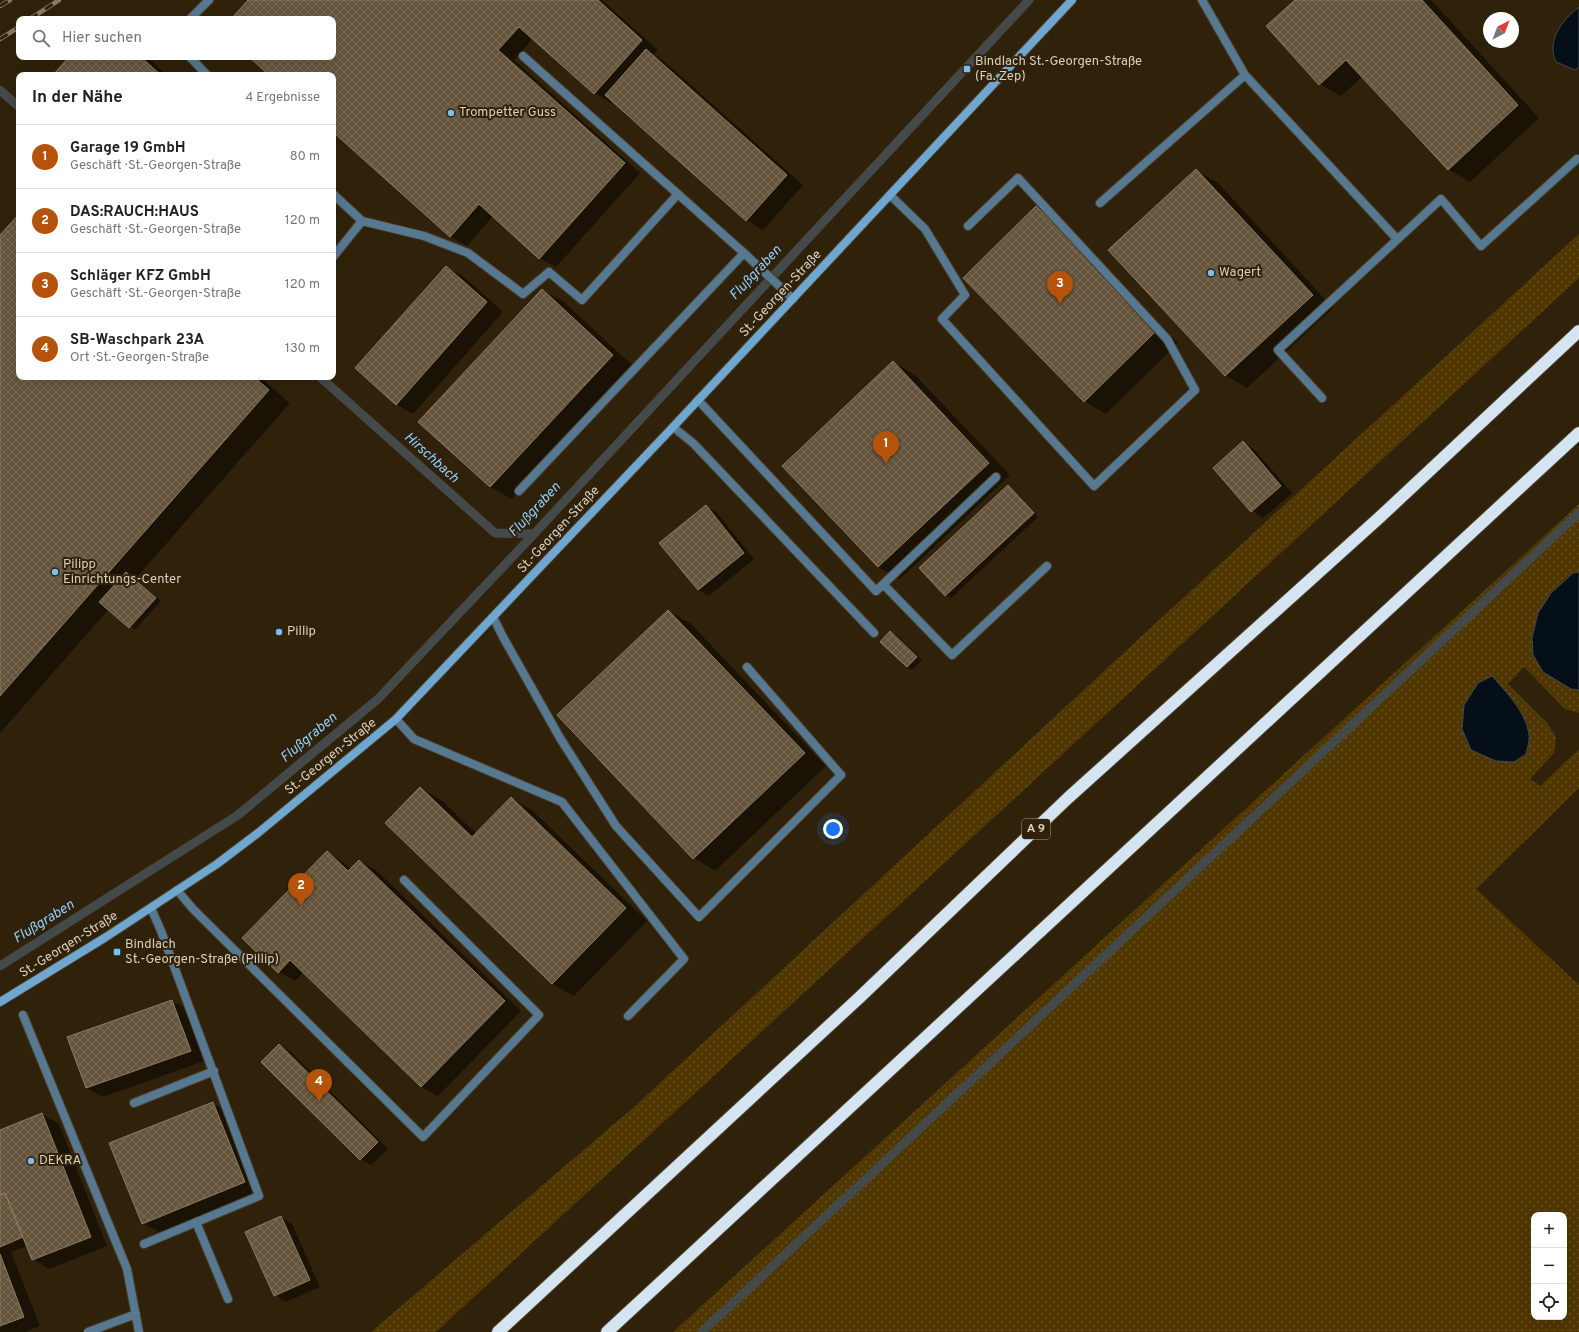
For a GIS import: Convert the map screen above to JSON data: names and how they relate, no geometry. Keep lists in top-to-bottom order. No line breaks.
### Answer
{"streets":{"highway":["A 9"],"street":["St.-Georgen-Straße"]},"water":["Flußgraben","Hirschbach"],"places":{"transit":["Bindlach St.-Georgen-Straße (Fa. Zep)","Bindlach St.-Georgen-Straße (Pillip)"],"other":["Trompetter Guss","Wagert","Pilipp Einrichtungs-Center","Pillip","DEKRA"]},"north":"top right","page":{"search":"Hier suchen","heading":["In der Nähe","4 Ergebnisse"],"list":[{"mark":"1","name":"Garage 19 GmbH","note":"Geschäft · St.-Georgen-Straße","value":"80 m"},{"mark":"2","name":"DAS:RAUCH:HAUS","note":"Geschäft · St.-Georgen-Straße","value":"120 m"},{"mark":"3","name":"Schläger KFZ GmbH","note":"Geschäft · St.-Georgen-Straße","value":"120 m"},{"mark":"4","name":"SB-Waschpark 23A","note":"Ort · St.-Georgen-Straße","value":"130 m"}],"pins":["3","1","2","4"],"map_buttons":["+","−"]}}
